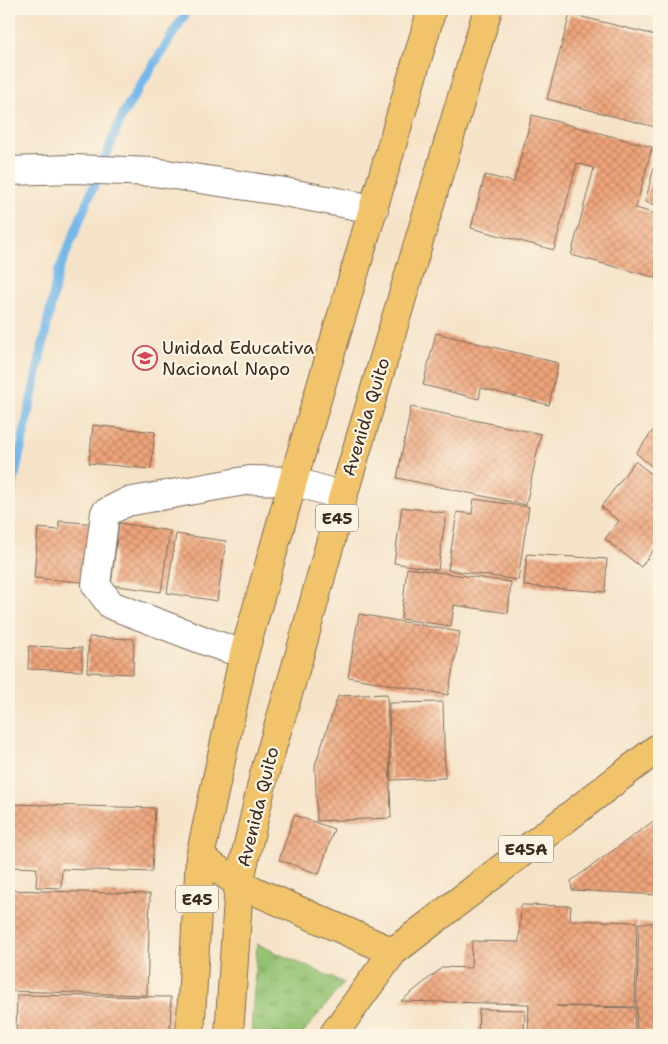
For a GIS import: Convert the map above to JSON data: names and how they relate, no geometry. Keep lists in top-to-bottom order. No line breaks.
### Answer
{"streets":{"highway":["Avenida Quito","E45","E45A"]},"places":{"school or university":["Unidad Educativa Nacional Napo"]}}
